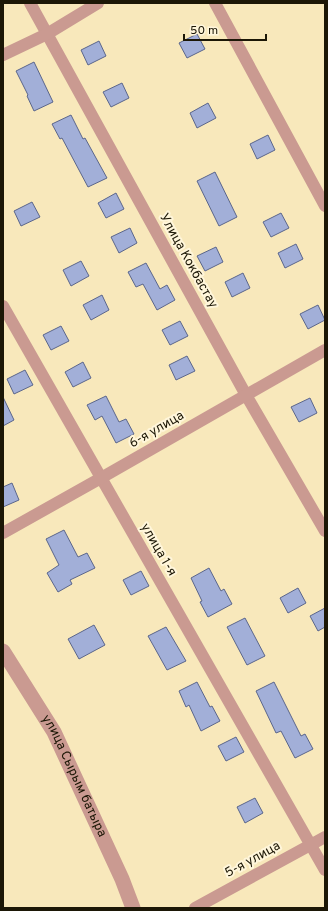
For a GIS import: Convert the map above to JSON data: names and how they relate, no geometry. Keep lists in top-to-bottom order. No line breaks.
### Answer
{"streets":{"street":["Улица Кокбастау","6-я улица","улица 1-я","улица Сырым батыра","5-я улица"]},"crossings":[["Улица Кокбастау","6-я улица"],["6-я улица","улица 1-я"],["улица 1-я","5-я улица"]],"scale_bar":"50 m"}
